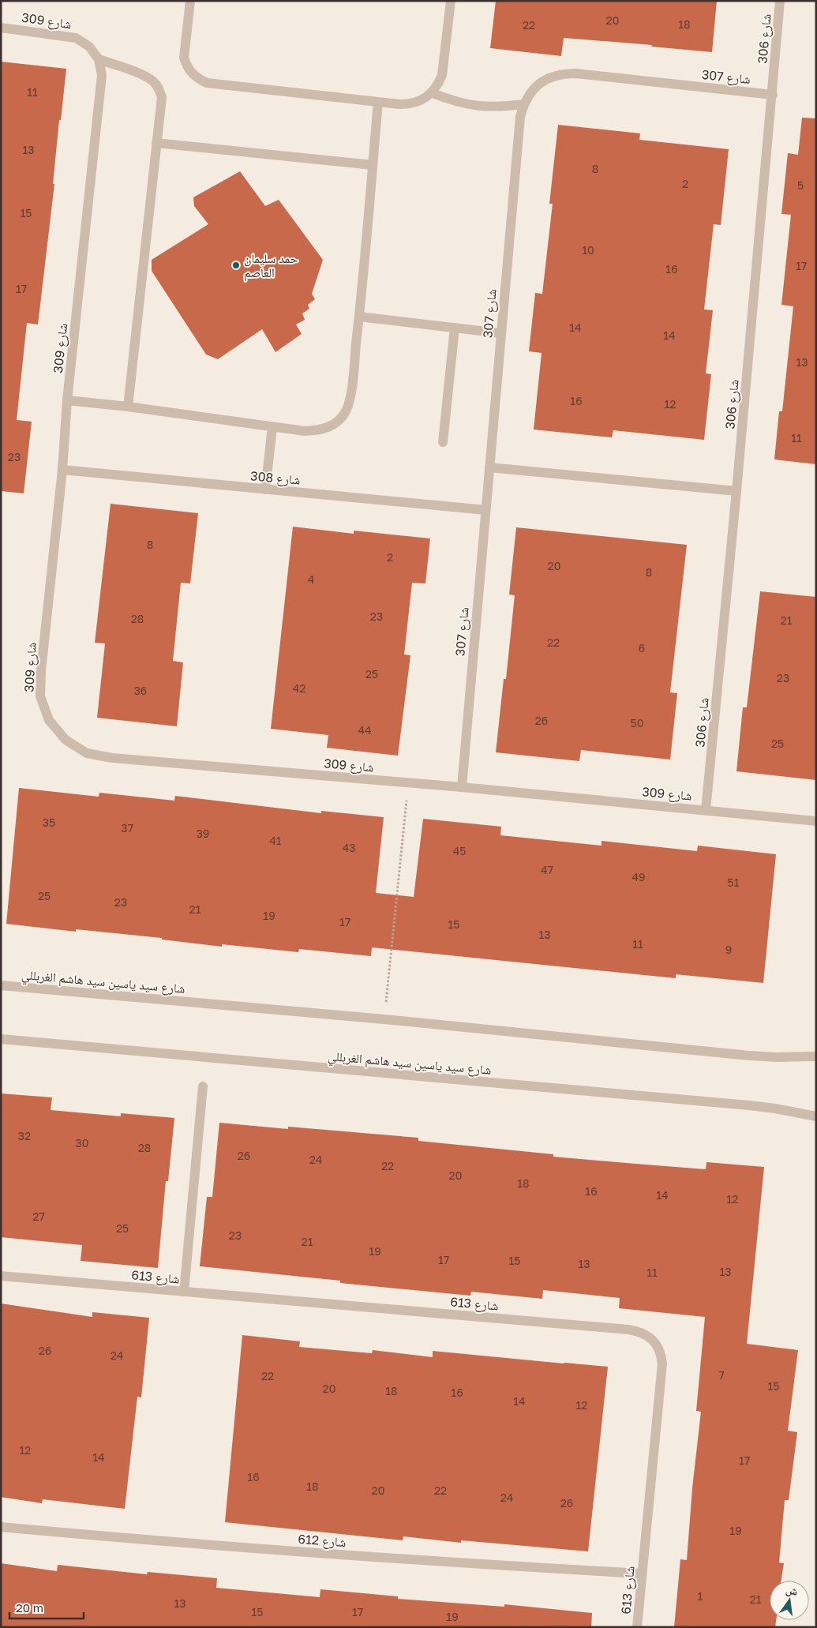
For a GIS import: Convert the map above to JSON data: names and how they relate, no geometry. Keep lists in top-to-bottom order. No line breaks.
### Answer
{"streets":{"street":["شارع 309","شارع 306","شارع 307","شارع 308","شارع سيد ياسين سيد هاشم الغربللي","شارع 613","شارع 612"]},"crossings":[["شارع 309","شارع 306"],["شارع 309","شارع 307"],["شارع 309","شارع 308"],["شارع 306","شارع 307"],["شارع 307","شارع 308"],["شارع 613","شارع 612"]],"places":["حمد سليمان العاصم"],"house_numbers":["20","18","22","11","13","8","2","5","15","10","17","16","17","14","14","13","16","12","11","23","8","2","20","8","4","23","28","21","22","6","25","23","42","36","26","50","44","25","35","37","39","41","43","45","47","49","51","25","23","21","19","17","15","13","11","9","32","30","28","26","24","22","20","18","16","14","12","27","25","23","21","19","17","15","13","13","11","26","24","7","22","15","20","18","16","14","12","12","14","17","16","18","20","22","24","26","19","1","21","13","15","17","19"],"scale_bar":"20 m","north":"top"}
